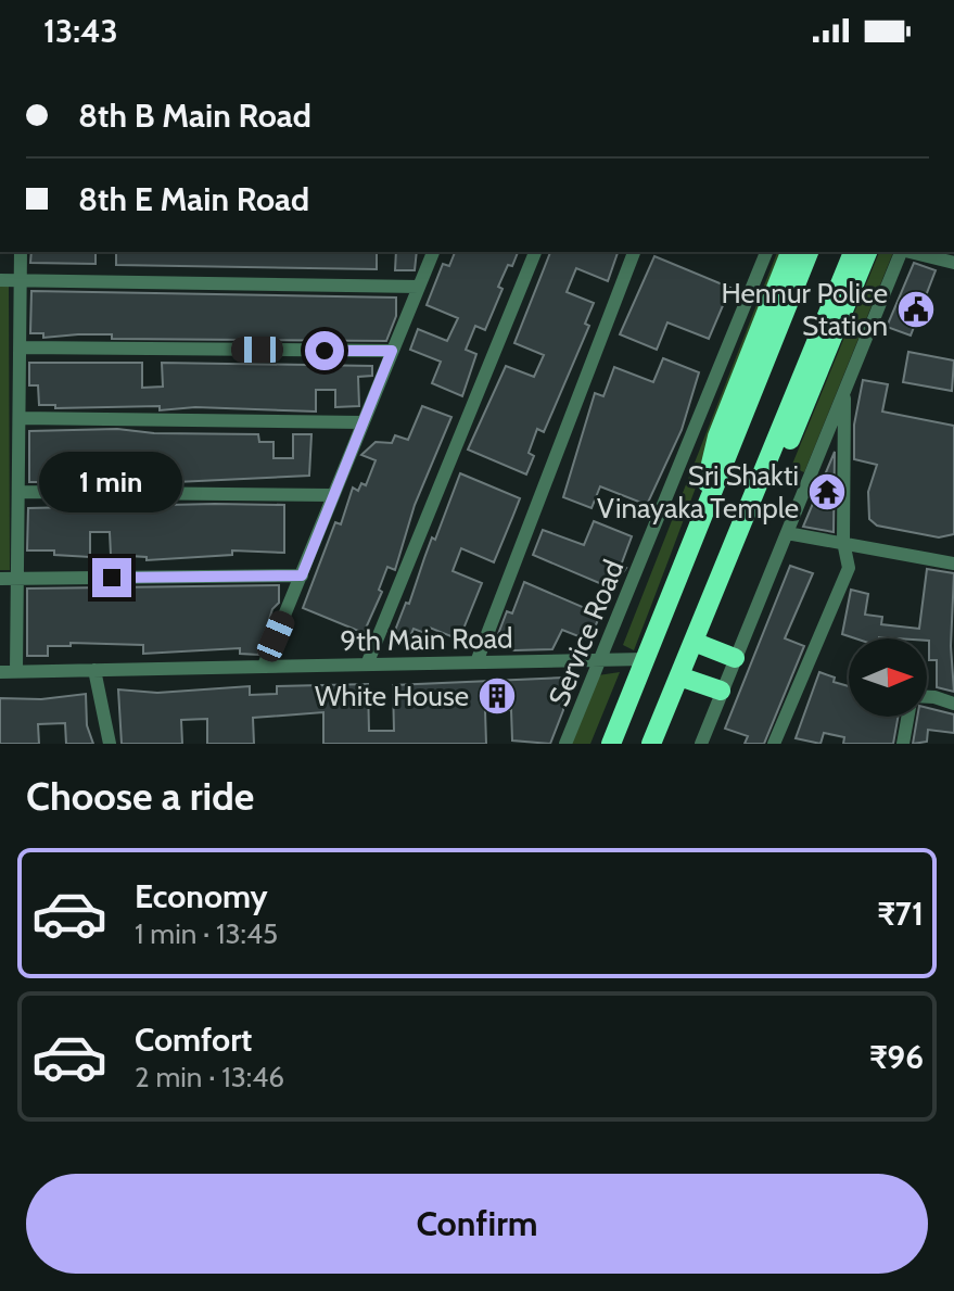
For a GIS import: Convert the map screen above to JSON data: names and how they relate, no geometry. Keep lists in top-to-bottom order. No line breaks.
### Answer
{"streets":{"street":["Service Road","9th Main Road"]},"crossings":[["Service Road","9th Main Road"]],"places":{"public building":["Hennur Police Station"],"temple":["Sri Shakti Vinayaka Temple"],"building":["White House"]},"north":"right","page":{"status":"13:43","banner":["8th B Main Road","8th E Main Road"],"bubble":"1 min","heading":"Choose a ride","list":[{"name":"Economy","note":"1 min · 13:45","value":"₹71"},{"name":"Comfort","note":"2 min · 13:46","value":"₹96"}],"buttons":"Confirm"}}
